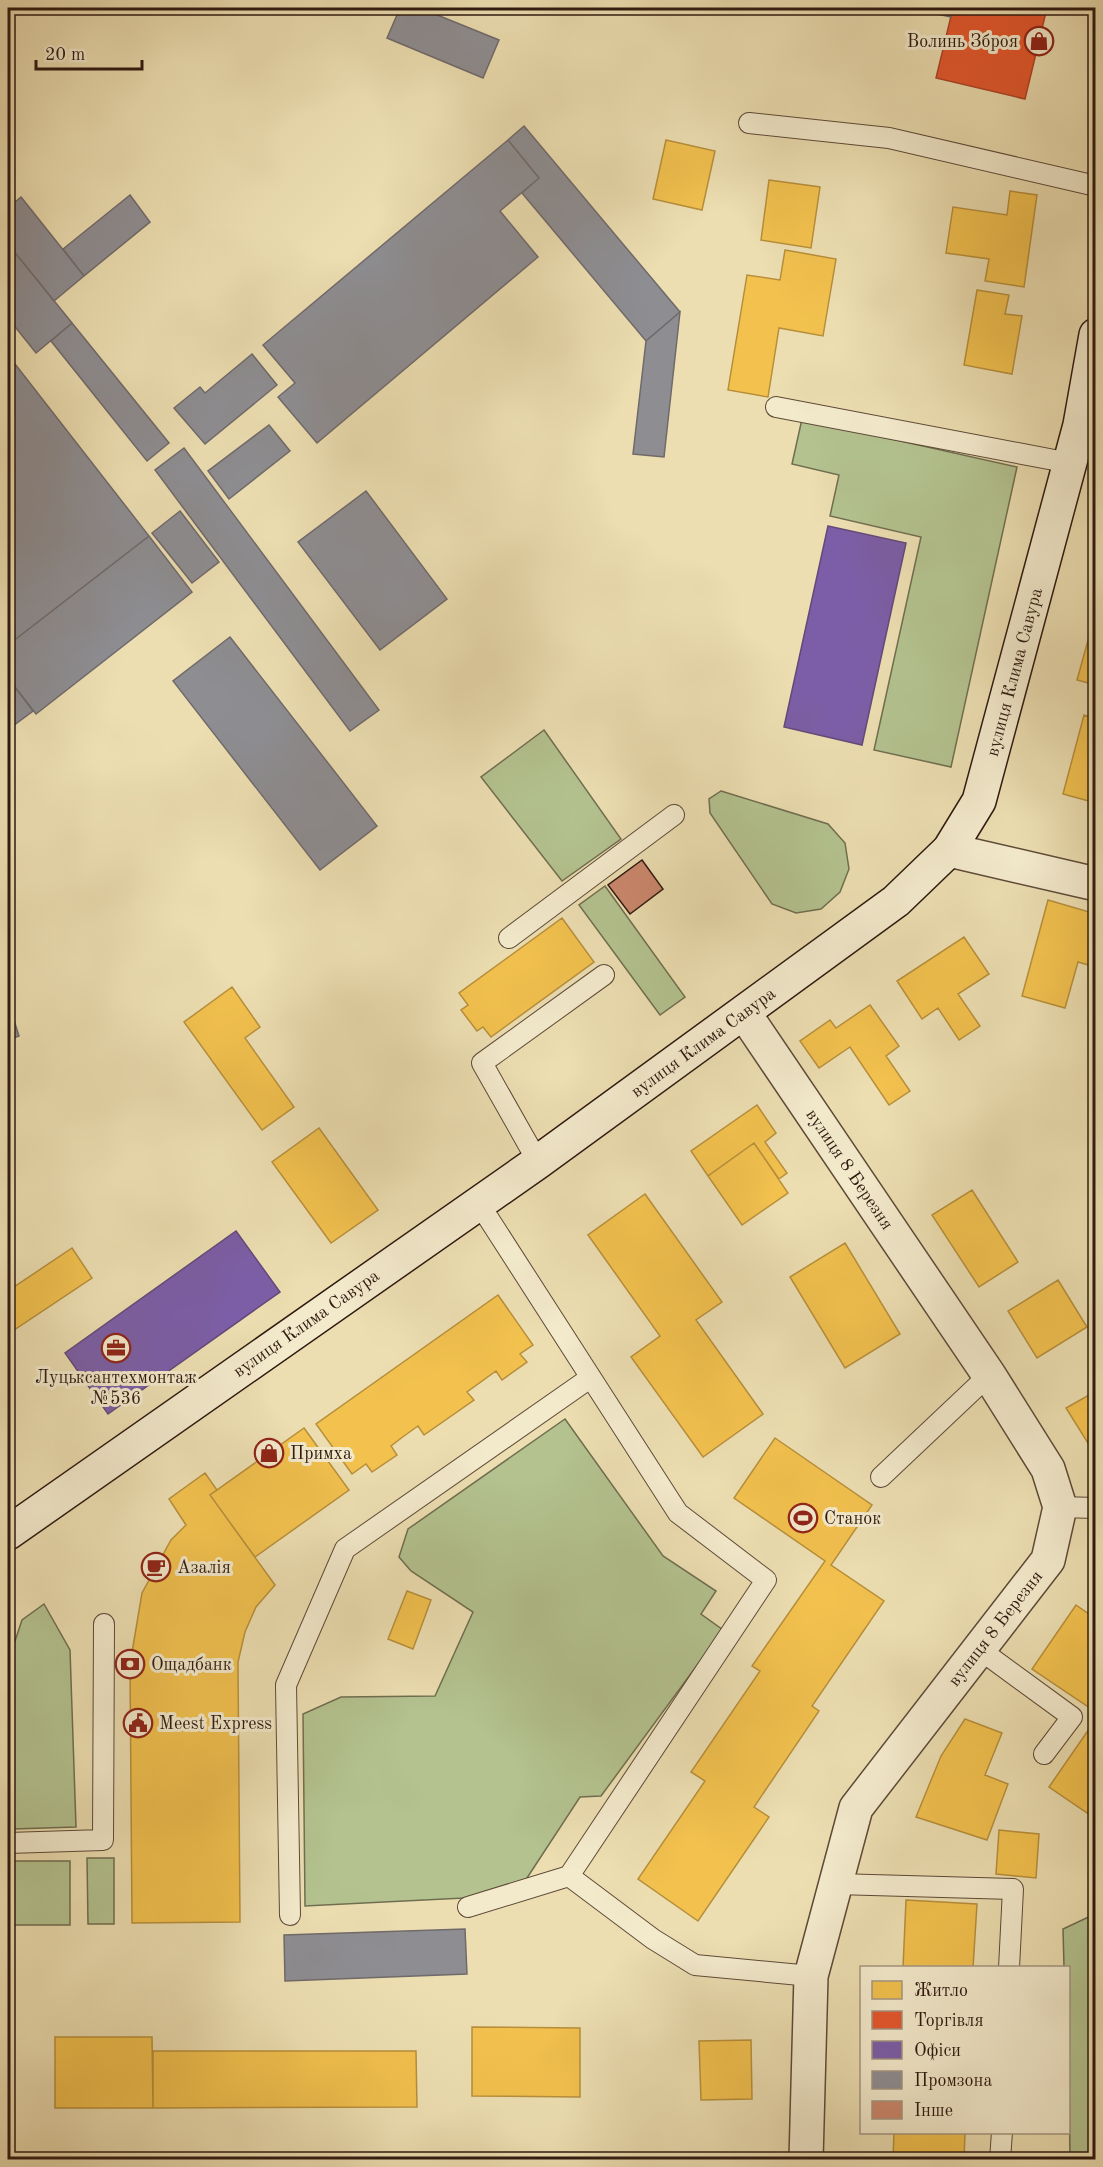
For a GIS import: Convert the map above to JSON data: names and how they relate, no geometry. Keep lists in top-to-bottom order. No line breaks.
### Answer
{"streets":{"street":["вулиця Клима Савура","вулиця 8 Березня"]},"crossings":[["вулиця Клима Савура","вулиця 8 Березня"]],"places":{"shop":["Волинь Зброя","Примха"],"office":["Луцьксантехмонтаж №536"],"sports":["Станок"],"cafe":["Азалія"],"bank":["Ощадбанк"],"public building":["Meest Express"]},"legend":["Житло","Торгівля","Офіси","Промзона","Інше"],"scale_bar":"20 m"}
